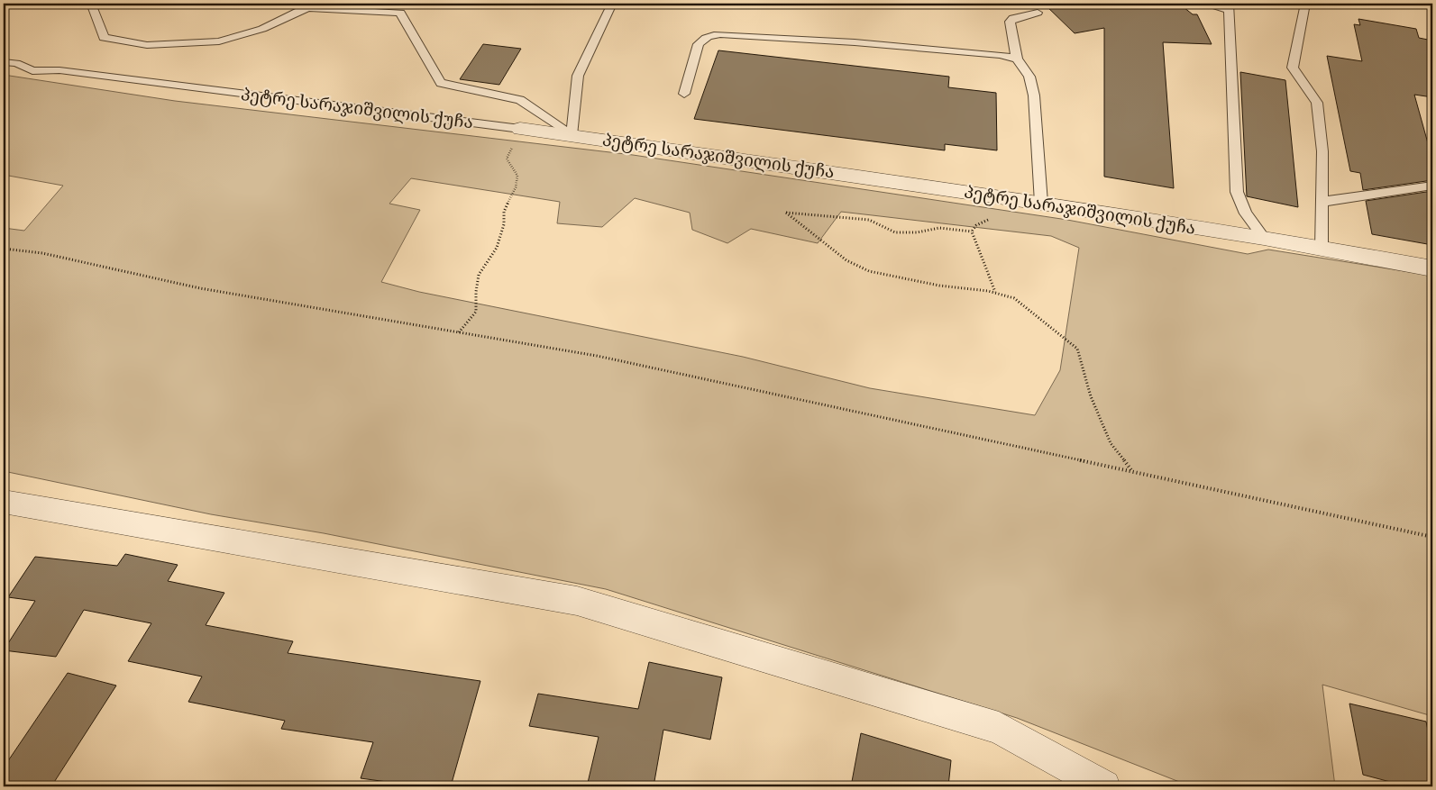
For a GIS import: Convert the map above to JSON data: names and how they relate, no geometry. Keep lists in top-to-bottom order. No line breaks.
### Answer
{"streets":{"street":["პეტრე სარაჯიშვილის ქუჩა"]}}
